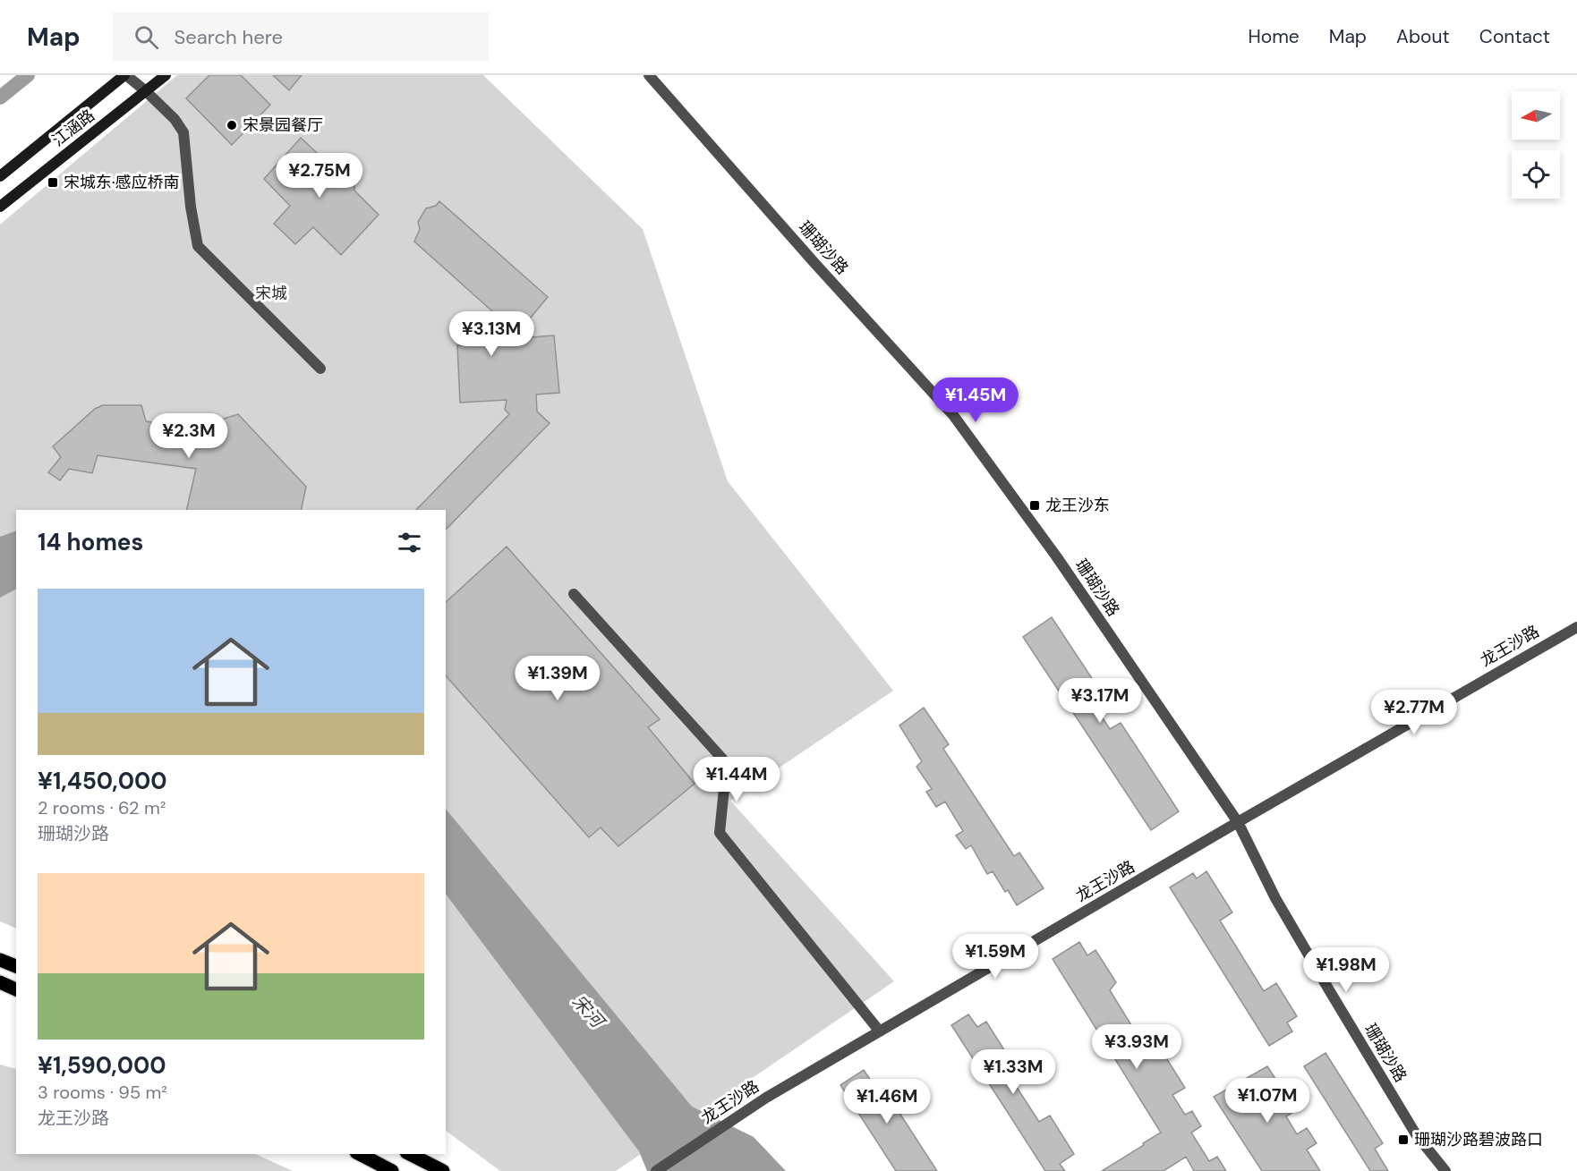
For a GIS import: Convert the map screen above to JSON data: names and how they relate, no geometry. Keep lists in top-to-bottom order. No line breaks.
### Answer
{"streets":{"main road":["江涵路"],"street":["珊瑚沙路","龙王沙路"]},"crossings":[["珊瑚沙路","龙王沙路"]],"water":["宋河"],"parks":["宋城"],"places":{"other":["宋景园餐厅"],"transit":["宋城东·感应桥南","龙王沙东","珊瑚沙路碧波路口"]},"north":"left","page":{"header":"Map","search":"Search here","nav":["Home","Map","About","Contact"],"price":["¥2.75M","¥3.13M","¥1.45M","¥2.3M","¥1.39M","¥3.17M","¥2.77M","¥1.44M","¥1.59M","¥1.98M","¥3.93M","¥1.33M","¥1.07M","¥1.46M"],"heading":"14 homes","list":[{"name":"¥1,450,000","note":"2 rooms · 62 m² · 珊瑚沙路"},{"name":"¥1,590,000","note":"3 rooms · 95 m² · 龙王沙路"}]}}
